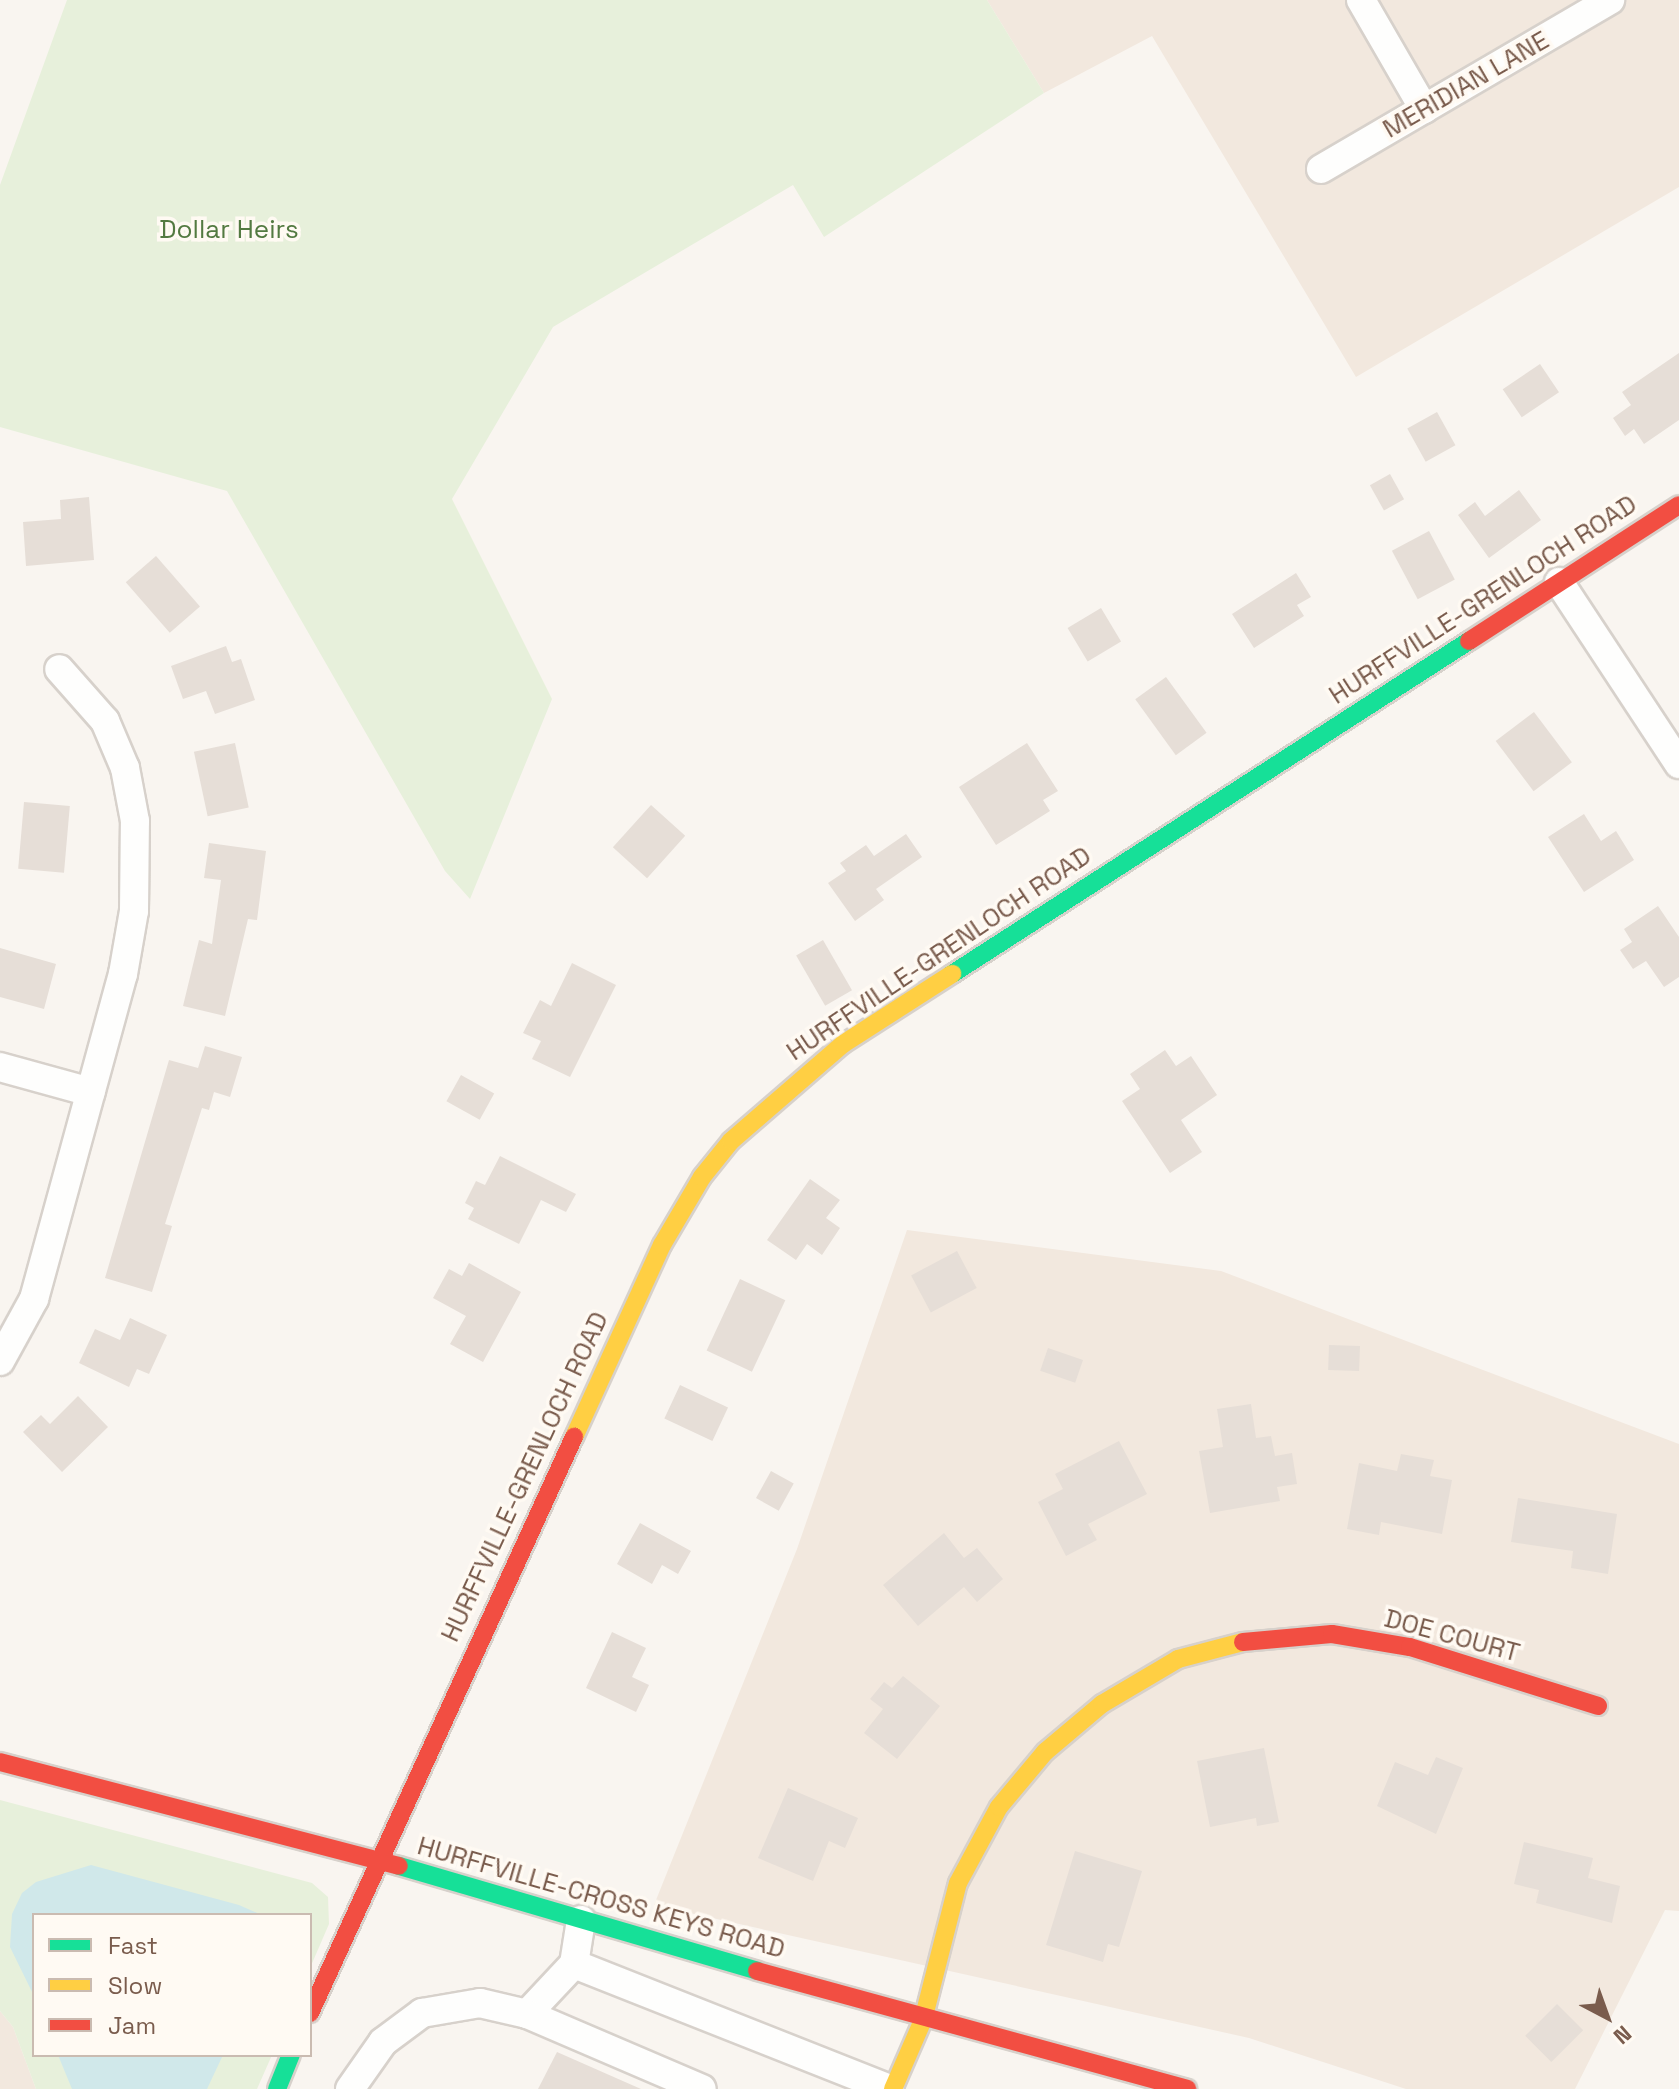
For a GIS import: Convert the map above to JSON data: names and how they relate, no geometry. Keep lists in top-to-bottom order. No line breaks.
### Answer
{"streets":{"main road":["HURFFVILLE-GRENLOCH ROAD","DOE COURT","HURFFVILLE-CROSS KEYS ROAD"],"street":["MERIDIAN LANE"]},"crossings":[["HURFFVILLE-GRENLOCH ROAD","HURFFVILLE-CROSS KEYS ROAD"],["DOE COURT","HURFFVILLE-CROSS KEYS ROAD"]],"parks":["Dollar Heirs"],"legend":["Fast","Slow","Jam"],"north":"bottom right"}
